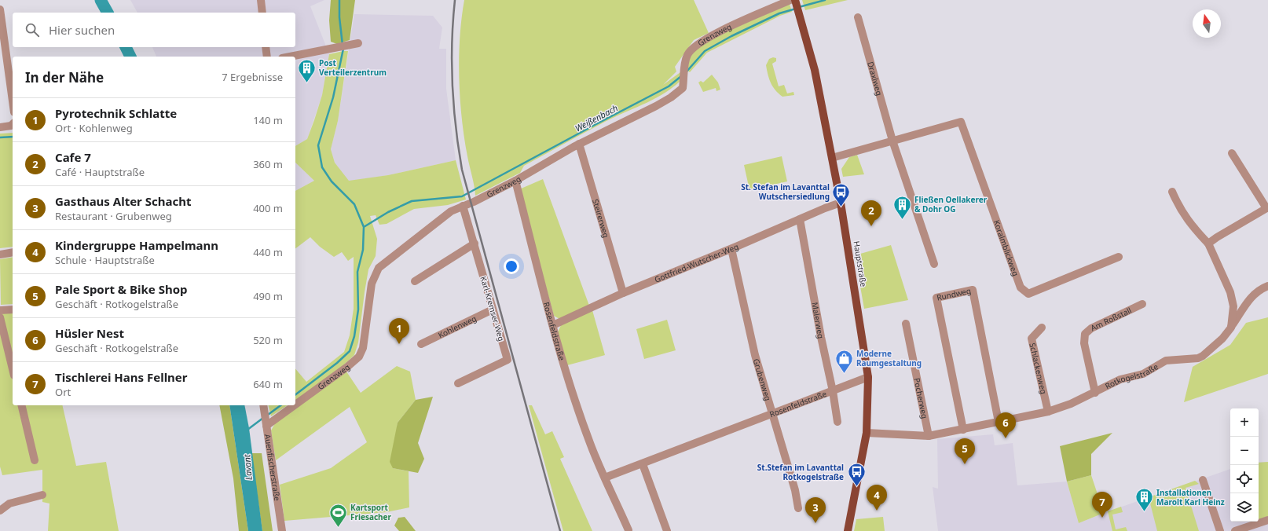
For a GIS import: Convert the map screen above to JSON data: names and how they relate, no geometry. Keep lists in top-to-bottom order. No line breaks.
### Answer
{"streets":{"main road":["Hauptstraße"],"street":["Grenzweg","Draxlweg","Steirerweg","Koralmblickweg","Gottfried-Wutscher-Weg","Rundweg","Karl-Kremser-Weg","Am Roßstall","Malerweg","Kohlenweg","Rosenfeldstraße","Schlackenweg","Rotkogelstraße","Grubenweg","Pocherweg","Auenfischerstraße"]},"crossings":[["Grenzweg","Steirerweg"],["Grenzweg","Hauptstraße"],["Grenzweg","Karl-Kremser-Weg"],["Grenzweg","Rosenfeldstraße"],["Grenzweg","Auenfischerstraße"],["Draxlweg","Koralmblickweg"],["Steirerweg","Gottfried-Wutscher-Weg"],["Koralmblickweg","Hauptstraße"],["Gottfried-Wutscher-Weg","Hauptstraße"],["Gottfried-Wutscher-Weg","Malerweg"],["Gottfried-Wutscher-Weg","Rosenfeldstraße"],["Gottfried-Wutscher-Weg","Grubenweg"],["Hauptstraße","Rosenfeldstraße"],["Hauptstraße","Rotkogelstraße"],["Rundweg","Rotkogelstraße"],["Karl-Kremser-Weg","Kohlenweg"],["Am Roßstall","Rotkogelstraße"],["Malerweg","Rosenfeldstraße"],["Rosenfeldstraße","Grubenweg"],["Schlackenweg","Rotkogelstraße"],["Rotkogelstraße","Pocherweg"]],"water":["Weißenbach","Lavant"],"places":{"building":["Post Verteilerzentrum","Fließen Oellakerer & Dohr OG","Installationen Marolt Karl Heinz"],"bus stop":["St. Stefan im Lavanttal Wutschersiedlung","St.Stefan im Lavanttal Rotkogelstraße"],"shop":["Moderne Raumgestaltung"],"sports":["Kartsport Friesacher"]},"north":"top","page":{"search":"Hier suchen","heading":["In der Nähe","7 Ergebnisse"],"list":[{"mark":"1","name":"Pyrotechnik Schlatte","note":"Ort · Kohlenweg","value":"140 m"},{"mark":"2","name":"Cafe 7","note":"Café · Hauptstraße","value":"360 m"},{"mark":"3","name":"Gasthaus Alter Schacht","note":"Restaurant · Grubenweg","value":"400 m"},{"mark":"4","name":"Kindergruppe Hampelmann","note":"Schule · Hauptstraße","value":"440 m"},{"mark":"5","name":"Pale Sport & Bike Shop","note":"Geschäft · Rotkogelstraße","value":"490 m"},{"mark":"6","name":"Hüsler Nest","note":"Geschäft · Rotkogelstraße","value":"520 m"},{"mark":"7","name":"Tischlerei Hans Fellner","note":"Ort","value":"640 m"}],"pins":["2","1","6","5","4","7","3"],"map_buttons":["+","−"]}}
